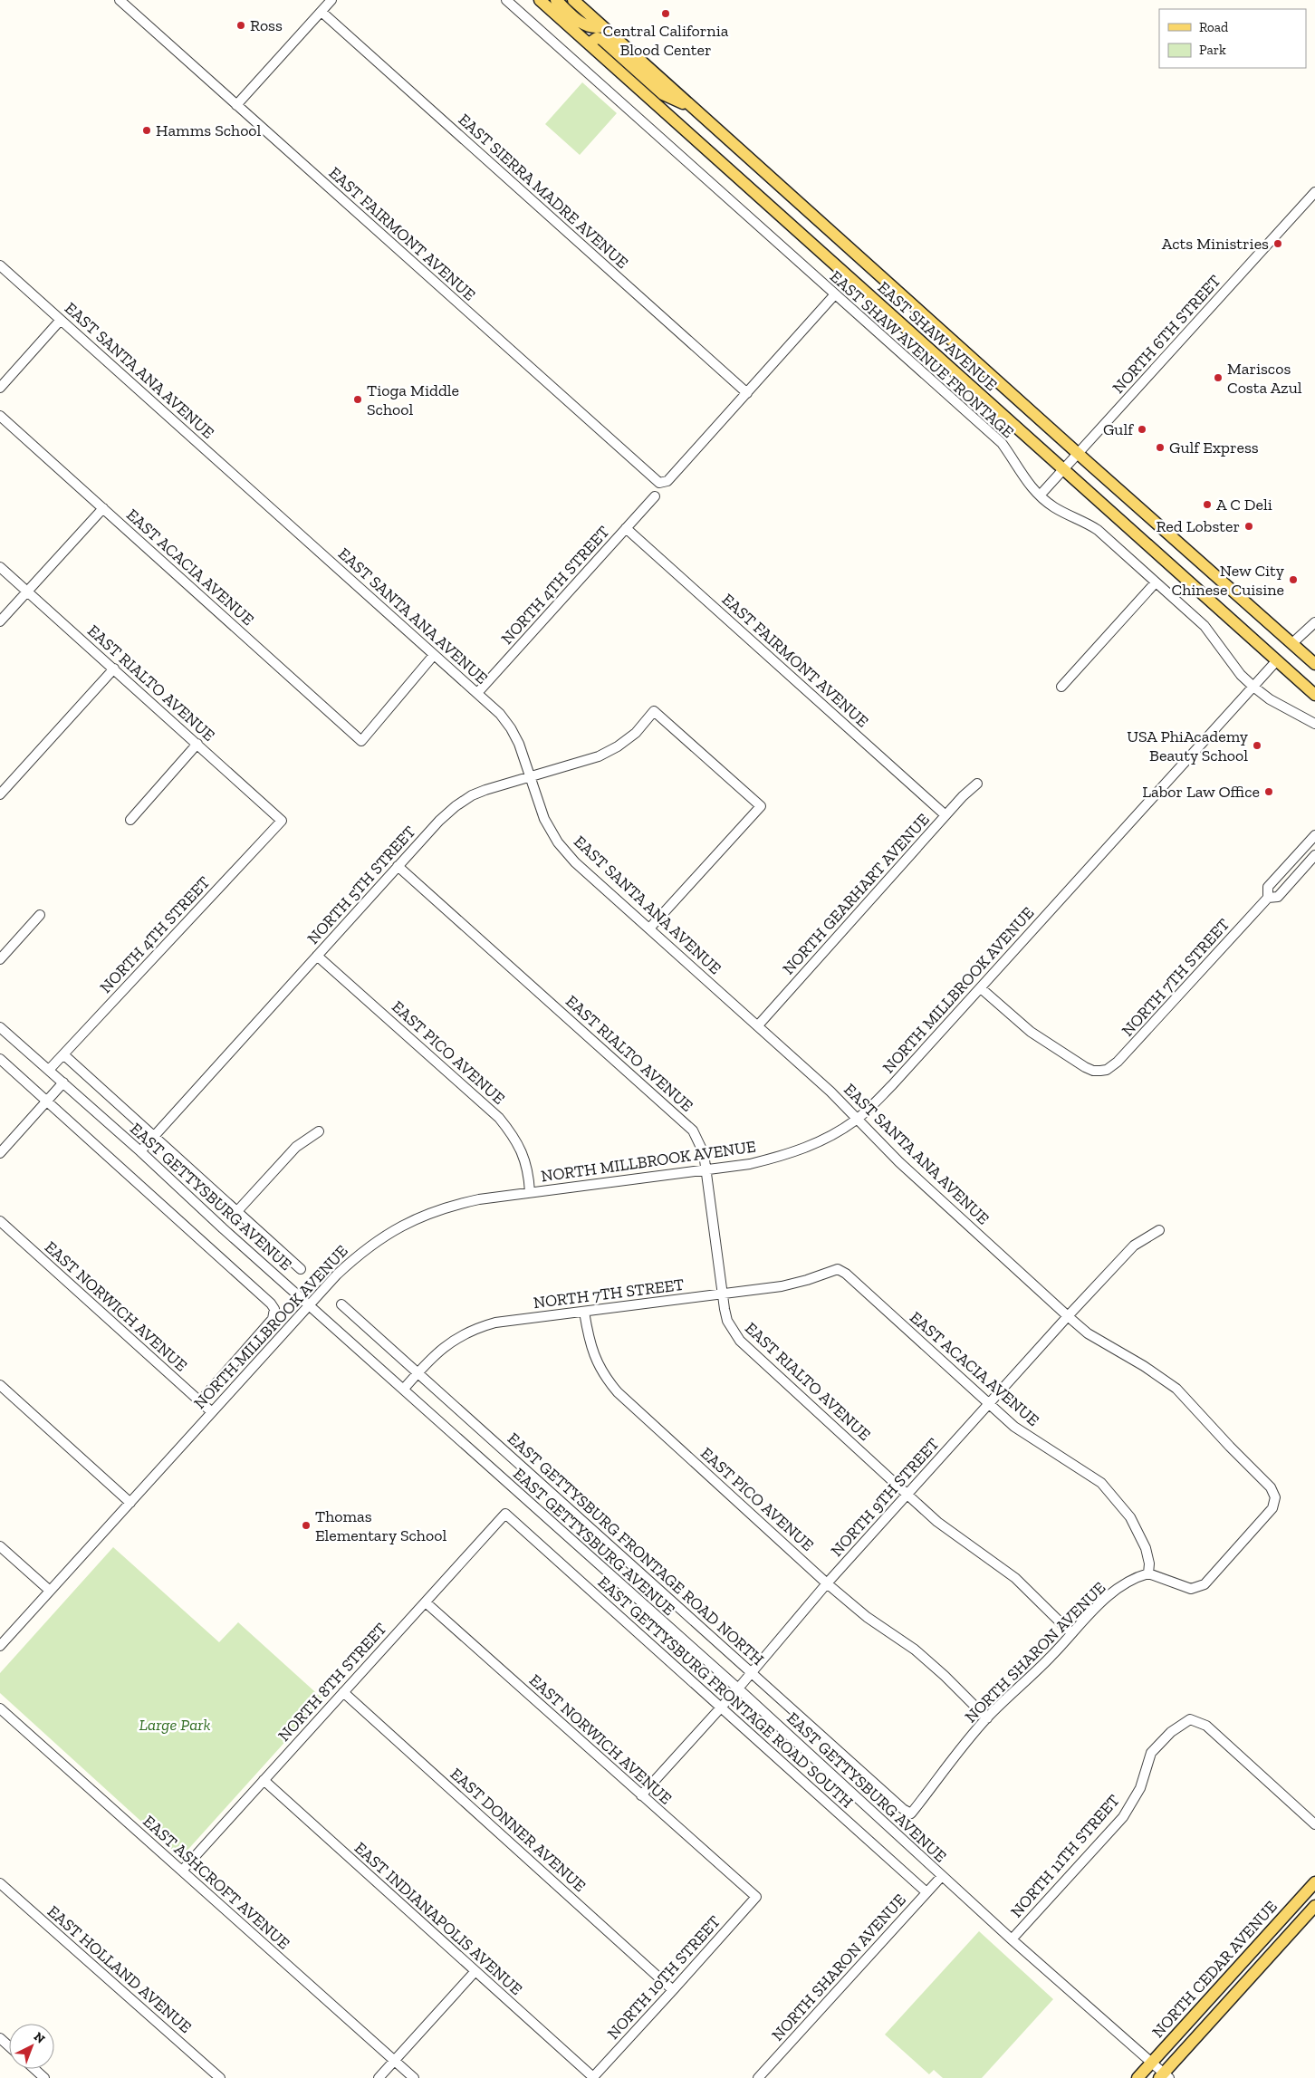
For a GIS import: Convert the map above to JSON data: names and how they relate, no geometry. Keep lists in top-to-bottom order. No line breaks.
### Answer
{"streets":{"main road":["EAST SHAW AVENUE","NORTH CEDAR AVENUE"],"street":["EAST SIERRA MADRE AVENUE","EAST FAIRMONT AVENUE","NORTH 6TH STREET","EAST SHAW AVENUE FRONTAGE","EAST SANTA ANA AVENUE","EAST ACACIA AVENUE","NORTH 4TH STREET","EAST RIALTO AVENUE","NORTH 5TH STREET","NORTH GEARHART AVENUE","NORTH 7TH STREET","NORTH MILLBROOK AVENUE","EAST PICO AVENUE","EAST GETTYSBURG AVENUE","EAST NORWICH AVENUE","NORTH 9TH STREET","EAST GETTYSBURG FRONTAGE ROAD NORTH","NORTH SHARON AVENUE","NORTH 8TH STREET","EAST GETTYSBURG FRONTAGE ROAD SOUTH","EAST DONNER AVENUE","NORTH 11TH STREET","EAST ASHCROFT AVENUE","EAST INDIANAPOLIS AVENUE","EAST HOLLAND AVENUE","NORTH 10TH STREET"]},"crossings":[["EAST SIERRA MADRE AVENUE","EAST FAIRMONT AVENUE"],["EAST FAIRMONT AVENUE","NORTH 4TH STREET"],["EAST FAIRMONT AVENUE","NORTH GEARHART AVENUE"],["NORTH 6TH STREET","EAST SHAW AVENUE"],["NORTH 6TH STREET","EAST SHAW AVENUE FRONTAGE"],["EAST SHAW AVENUE","NORTH MILLBROOK AVENUE"],["EAST SHAW AVENUE FRONTAGE","NORTH MILLBROOK AVENUE"],["EAST SANTA ANA AVENUE","EAST ACACIA AVENUE"],["EAST SANTA ANA AVENUE","NORTH 4TH STREET"],["EAST SANTA ANA AVENUE","NORTH 5TH STREET"],["EAST SANTA ANA AVENUE","NORTH GEARHART AVENUE"],["EAST SANTA ANA AVENUE","NORTH MILLBROOK AVENUE"],["EAST SANTA ANA AVENUE","NORTH 9TH STREET"],["EAST SANTA ANA AVENUE","NORTH SHARON AVENUE"],["EAST ACACIA AVENUE","NORTH 7TH STREET"],["EAST ACACIA AVENUE","NORTH 9TH STREET"],["EAST ACACIA AVENUE","NORTH SHARON AVENUE"],["NORTH 4TH STREET","EAST RIALTO AVENUE"],["NORTH 4TH STREET","EAST GETTYSBURG AVENUE"],["EAST RIALTO AVENUE","NORTH 5TH STREET"],["EAST RIALTO AVENUE","NORTH 7TH STREET"],["EAST RIALTO AVENUE","NORTH MILLBROOK AVENUE"],["EAST RIALTO AVENUE","NORTH 9TH STREET"],["EAST RIALTO AVENUE","NORTH SHARON AVENUE"],["NORTH 5TH STREET","EAST PICO AVENUE"],["NORTH 5TH STREET","EAST GETTYSBURG AVENUE"],["NORTH 7TH STREET","NORTH MILLBROOK AVENUE"],["NORTH 7TH STREET","EAST PICO AVENUE"],["NORTH 7TH STREET","EAST GETTYSBURG AVENUE"],["NORTH 7TH STREET","EAST GETTYSBURG FRONTAGE ROAD NORTH"],["NORTH MILLBROOK AVENUE","EAST PICO AVENUE"],["NORTH MILLBROOK AVENUE","EAST GETTYSBURG AVENUE"],["NORTH MILLBROOK AVENUE","EAST NORWICH AVENUE"],["EAST PICO AVENUE","NORTH 9TH STREET"],["EAST PICO AVENUE","NORTH SHARON AVENUE"],["EAST GETTYSBURG AVENUE","NORTH 9TH STREET"],["EAST GETTYSBURG AVENUE","NORTH SHARON AVENUE"],["EAST GETTYSBURG AVENUE","NORTH 11TH STREET"],["EAST GETTYSBURG AVENUE","NORTH CEDAR AVENUE"],["EAST NORWICH AVENUE","NORTH 9TH STREET"],["EAST NORWICH AVENUE","NORTH 8TH STREET"],["EAST NORWICH AVENUE","NORTH 10TH STREET"],["NORTH 9TH STREET","EAST GETTYSBURG FRONTAGE ROAD NORTH"],["NORTH 9TH STREET","EAST GETTYSBURG FRONTAGE ROAD SOUTH"],["EAST GETTYSBURG FRONTAGE ROAD NORTH","NORTH SHARON AVENUE"],["NORTH SHARON AVENUE","EAST GETTYSBURG FRONTAGE ROAD SOUTH"],["NORTH 8TH STREET","EAST GETTYSBURG FRONTAGE ROAD SOUTH"],["NORTH 8TH STREET","EAST DONNER AVENUE"],["NORTH 8TH STREET","EAST ASHCROFT AVENUE"],["NORTH 8TH STREET","EAST INDIANAPOLIS AVENUE"],["EAST DONNER AVENUE","NORTH 10TH STREET"],["EAST INDIANAPOLIS AVENUE","NORTH 10TH STREET"]],"parks":["Large Park"],"places":["Central California Blood Center","Ross","Hamms School","Acts Ministries","Mariscos Costa Azul","Tioga Middle School","Gulf","Gulf Express","A C Deli","Red Lobster","New City Chinese Cuisine","USA PhiAcademy Beauty School","Labor Law Office","Thomas Elementary School"],"legend":["Road","Park"],"north":"top right"}
